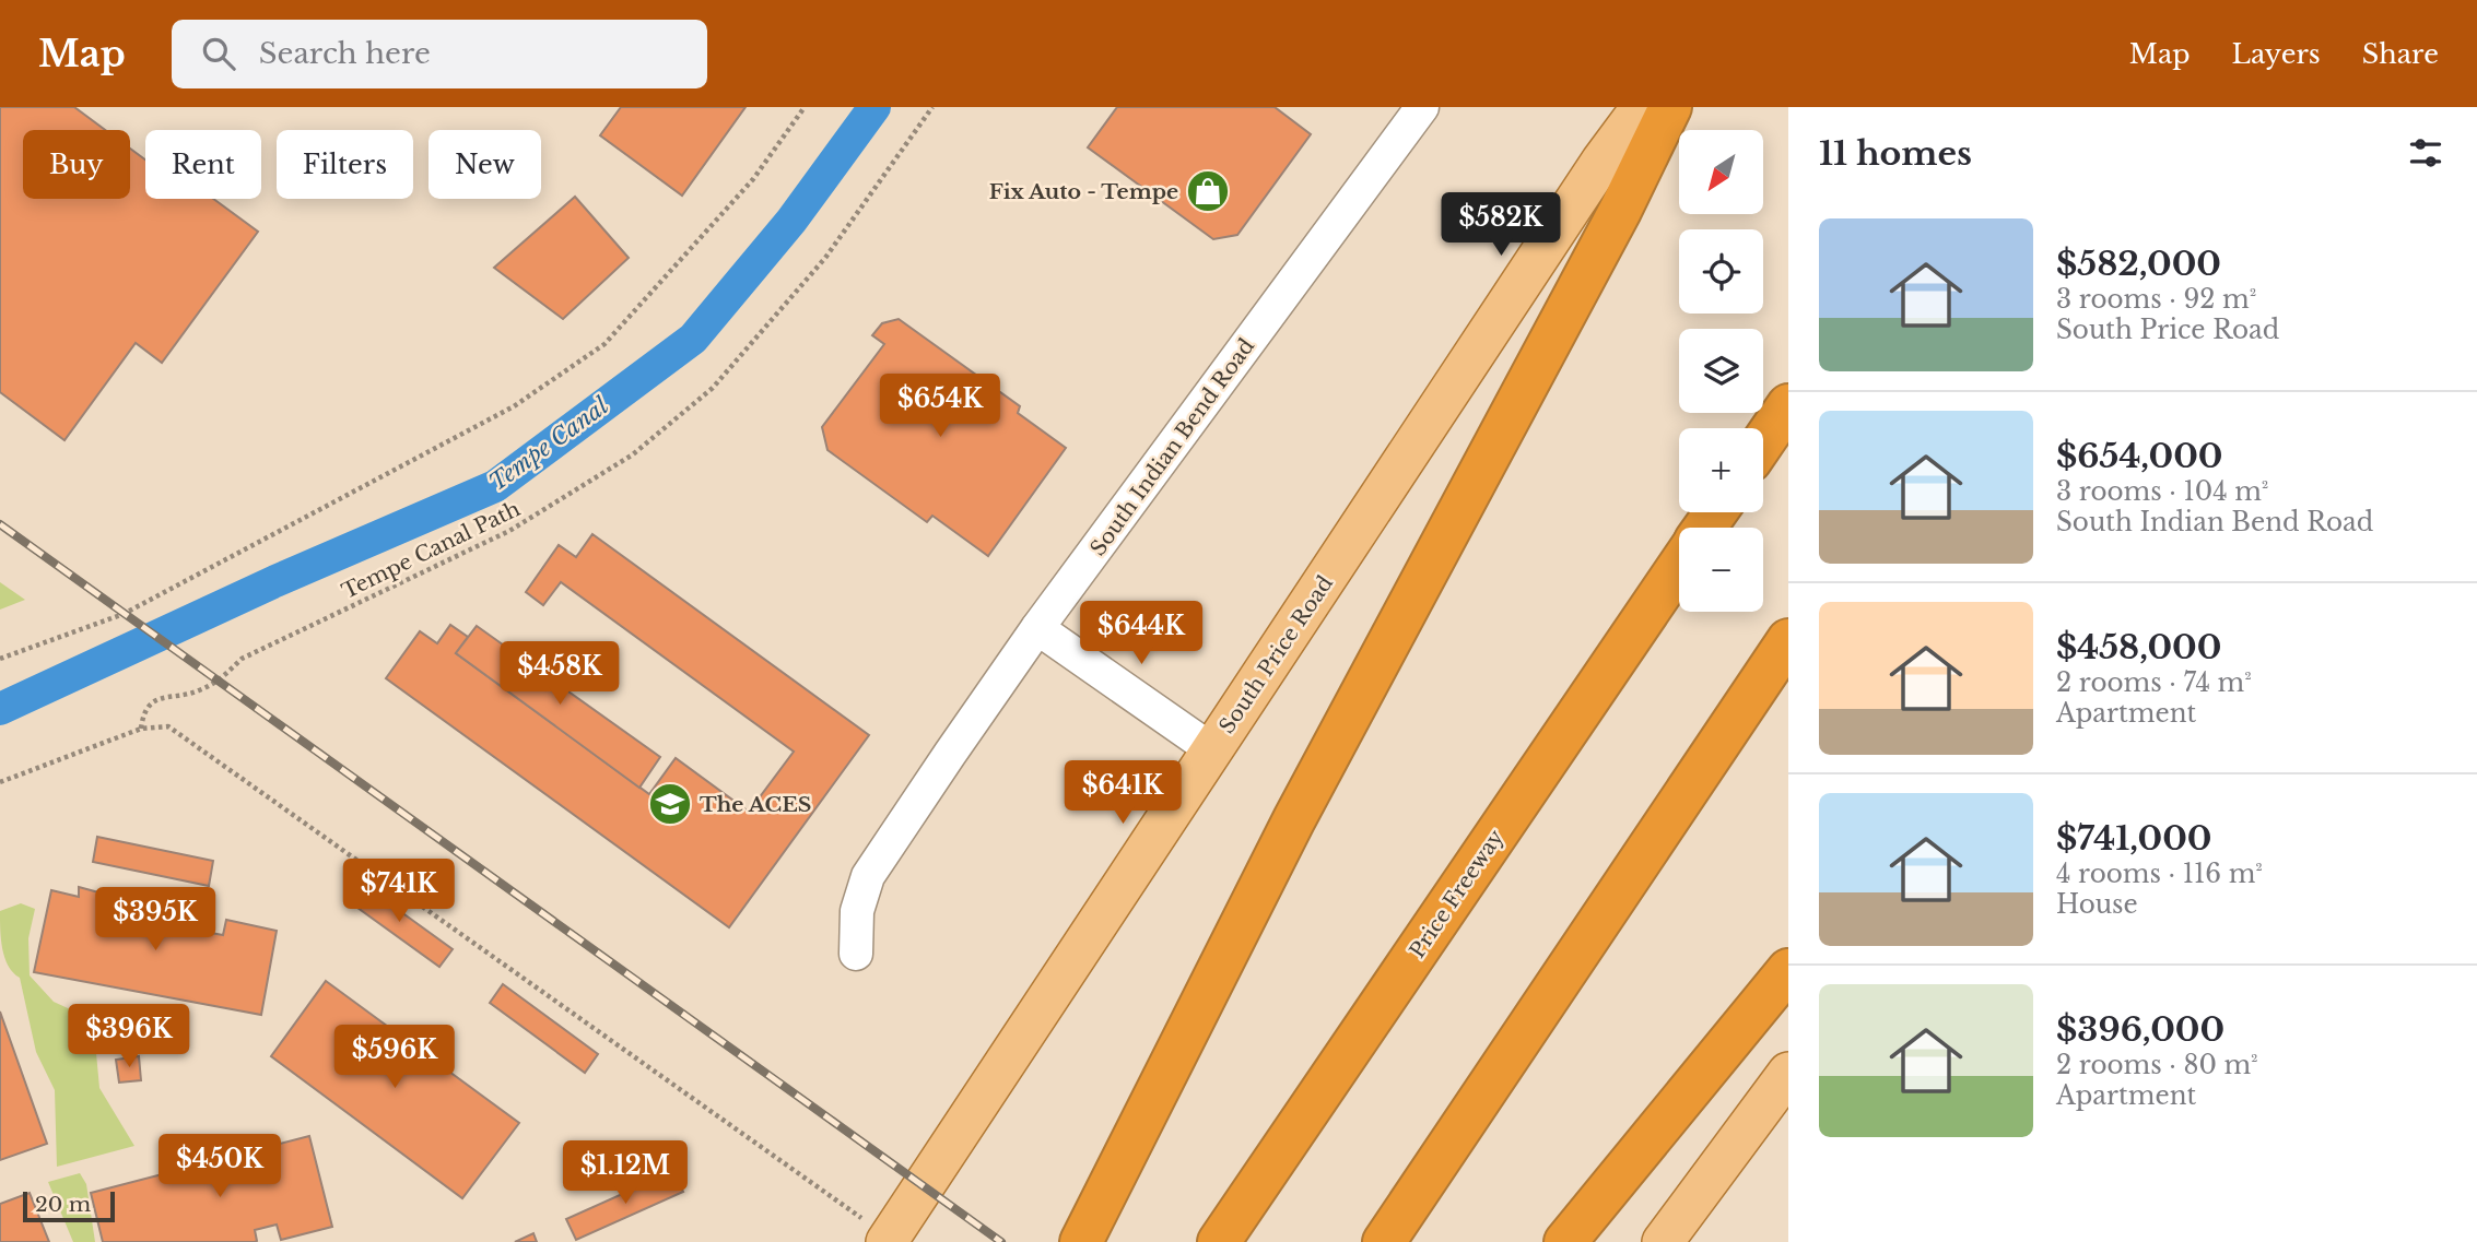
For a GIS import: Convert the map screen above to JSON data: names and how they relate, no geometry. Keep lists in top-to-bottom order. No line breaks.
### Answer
{"streets":{"highway":["Price Freeway"],"main road":["South Price Road"],"street":["South Indian Bend Road"],"path":["Tempe Canal Path"]},"water":["Tempe Canal"],"places":{"shop":["Fix Auto - Tempe"],"school or university":["The ACES"]},"scale_bar":"20 m","north":"bottom left","page":{"header":"Map","search":"Search here","nav":["Map","Layers","Share"],"heading":"11 homes","map_buttons":["+","−"],"chip":["Buy","Rent","Filters","New"],"price":["$582K","$654K","$644K","$458K","$641K","$741K","$395K","$396K","$596K","$450K","$1.12M"],"list":[{"name":"$582,000","note":"3 rooms · 92 m² · South Price Road"},{"name":"$654,000","note":"3 rooms · 104 m² · South Indian Bend Road"},{"name":"$458,000","note":"2 rooms · 74 m² · Apartment"},{"name":"$741,000","note":"4 rooms · 116 m² · House"},{"name":"$396,000","note":"2 rooms · 80 m² · Apartment"}],"scale":"20 m"}}
